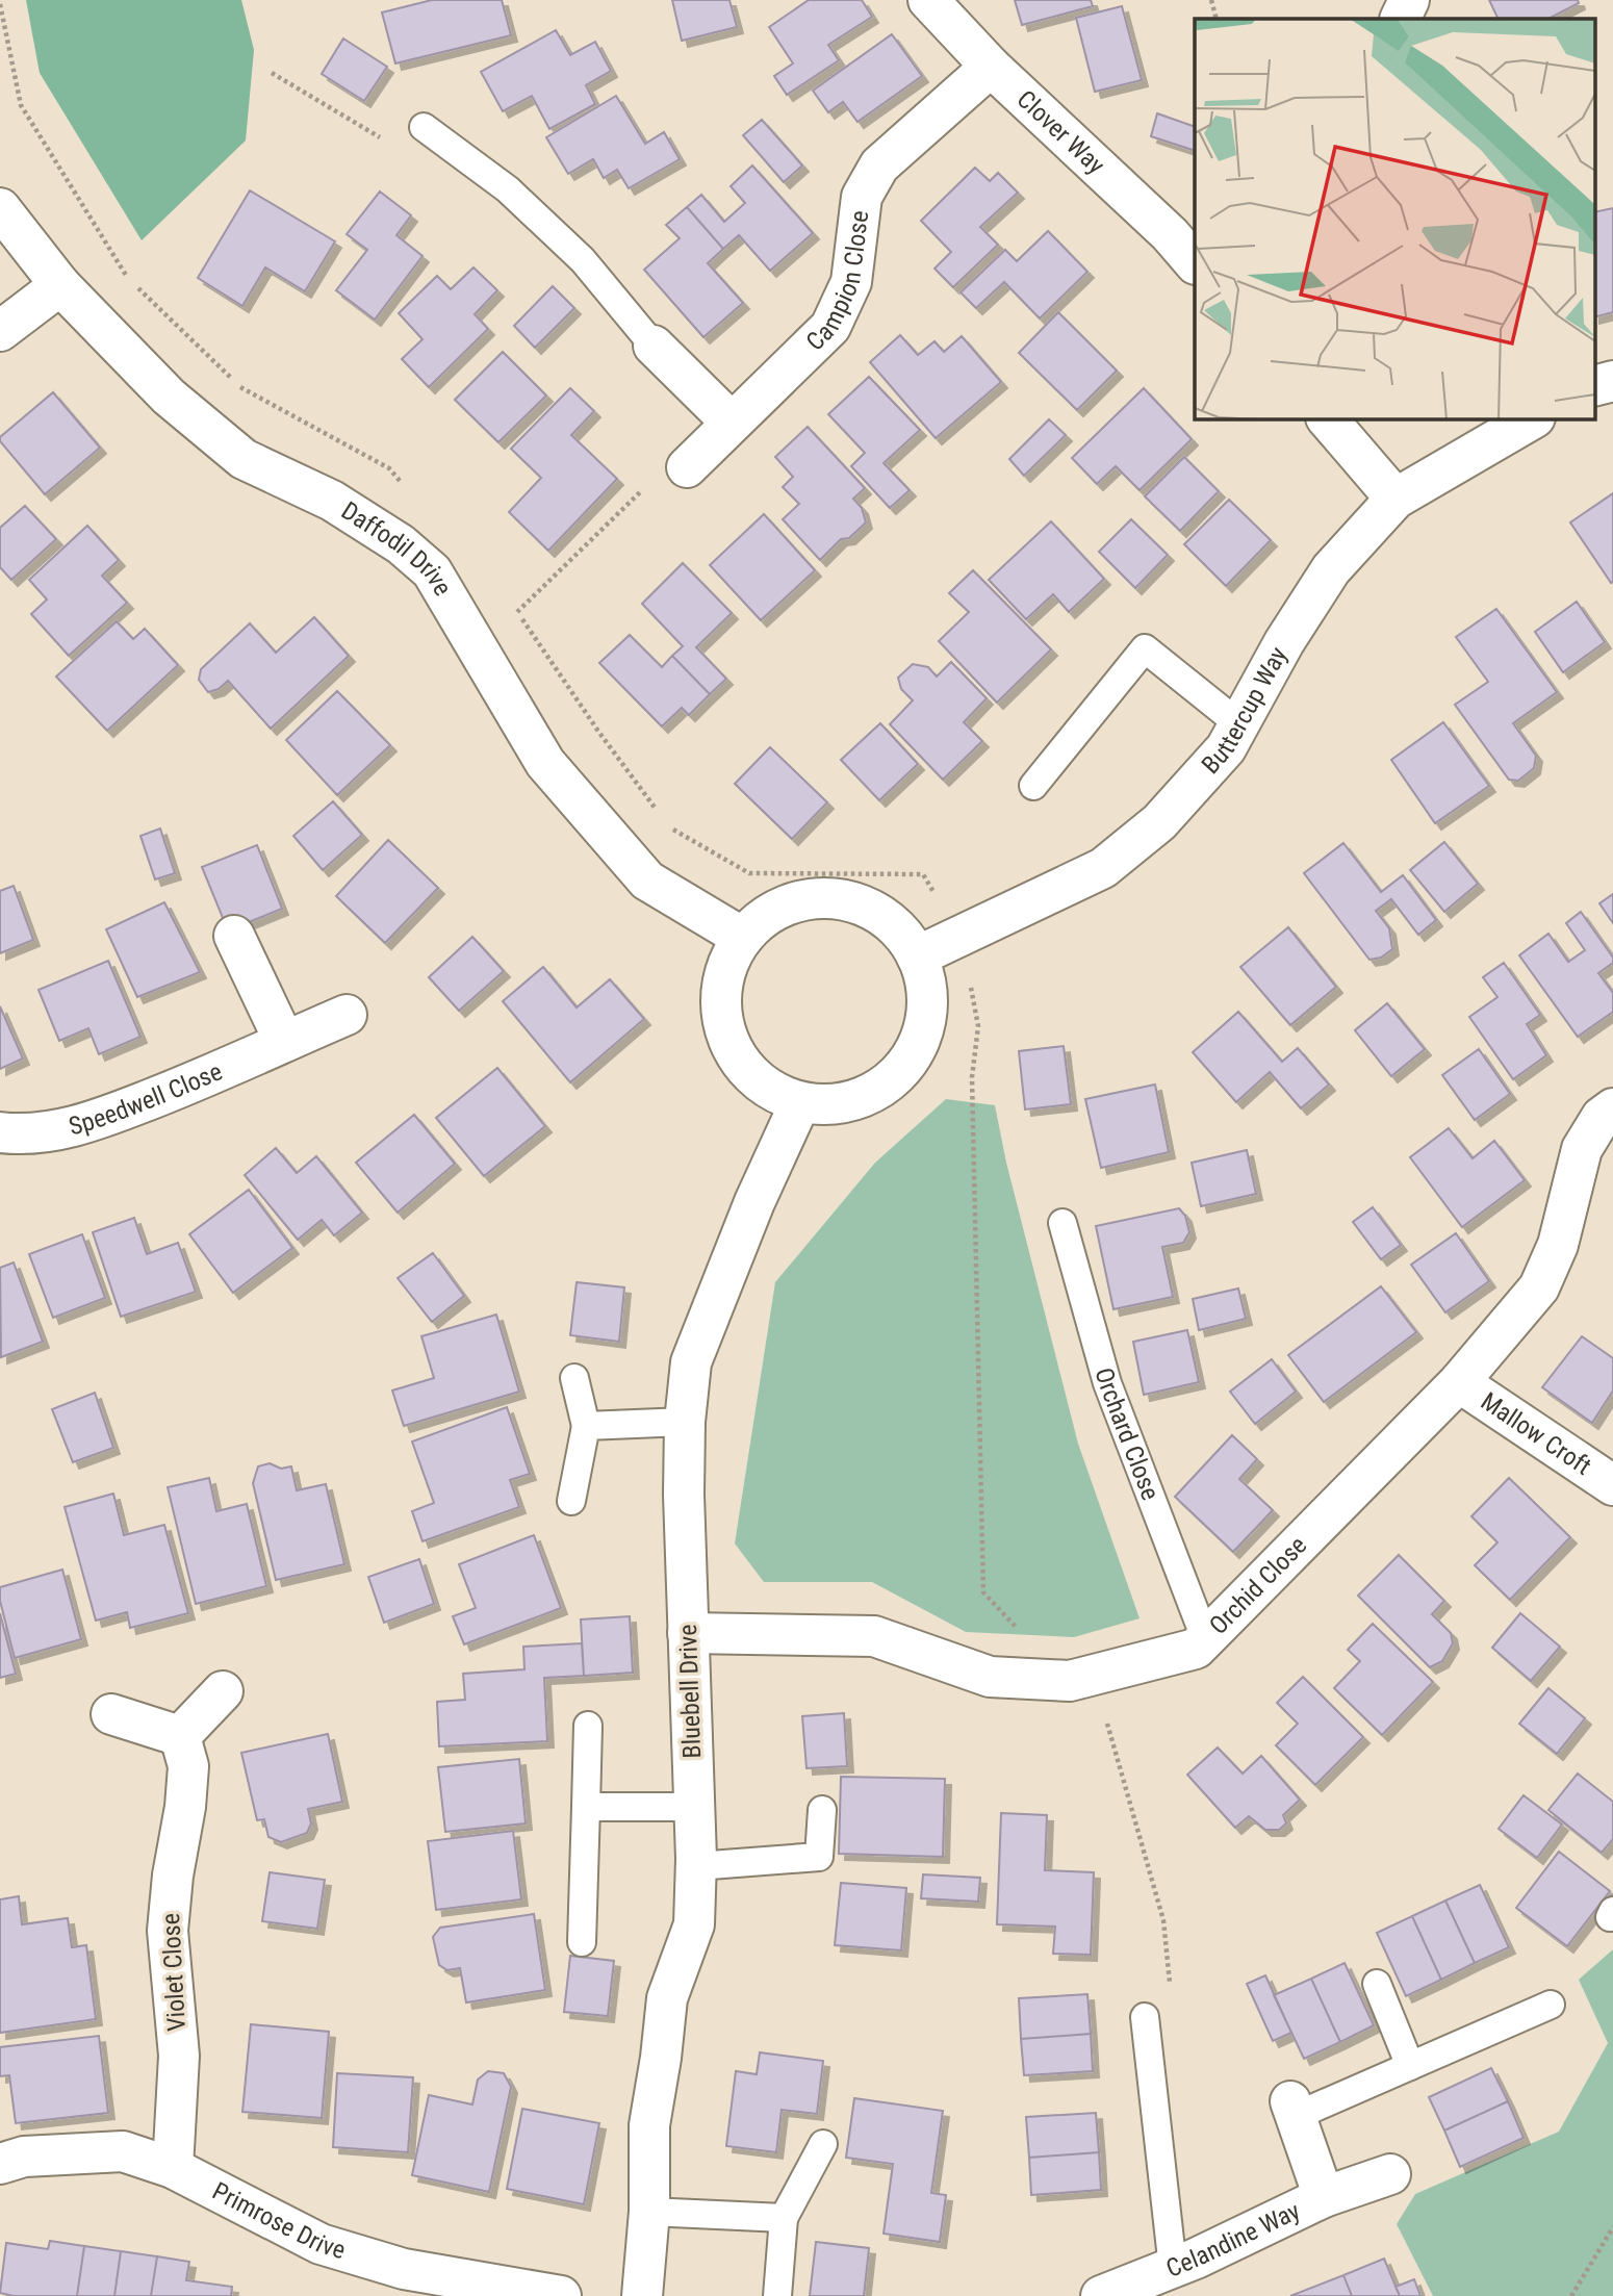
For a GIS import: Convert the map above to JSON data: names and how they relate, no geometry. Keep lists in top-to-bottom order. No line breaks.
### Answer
{"streets":{"street":["Clover Way","Campion Close","Daffodil Drive","Buttercup Way","Speedwell Close","Mallow Croft","Orchid Close","Bluebell Drive","Violet Close","Primrose Drive","Celandine Way"],"lane":["Orchard Close"]},"crossings":[["Clover Way","Campion Close"],["Daffodil Drive","Buttercup Way"],["Daffodil Drive","Bluebell Drive"],["Buttercup Way","Bluebell Drive"],["Orchard Close","Orchid Close"],["Mallow Croft","Orchid Close"],["Orchid Close","Bluebell Drive"],["Violet Close","Primrose Drive"]]}
